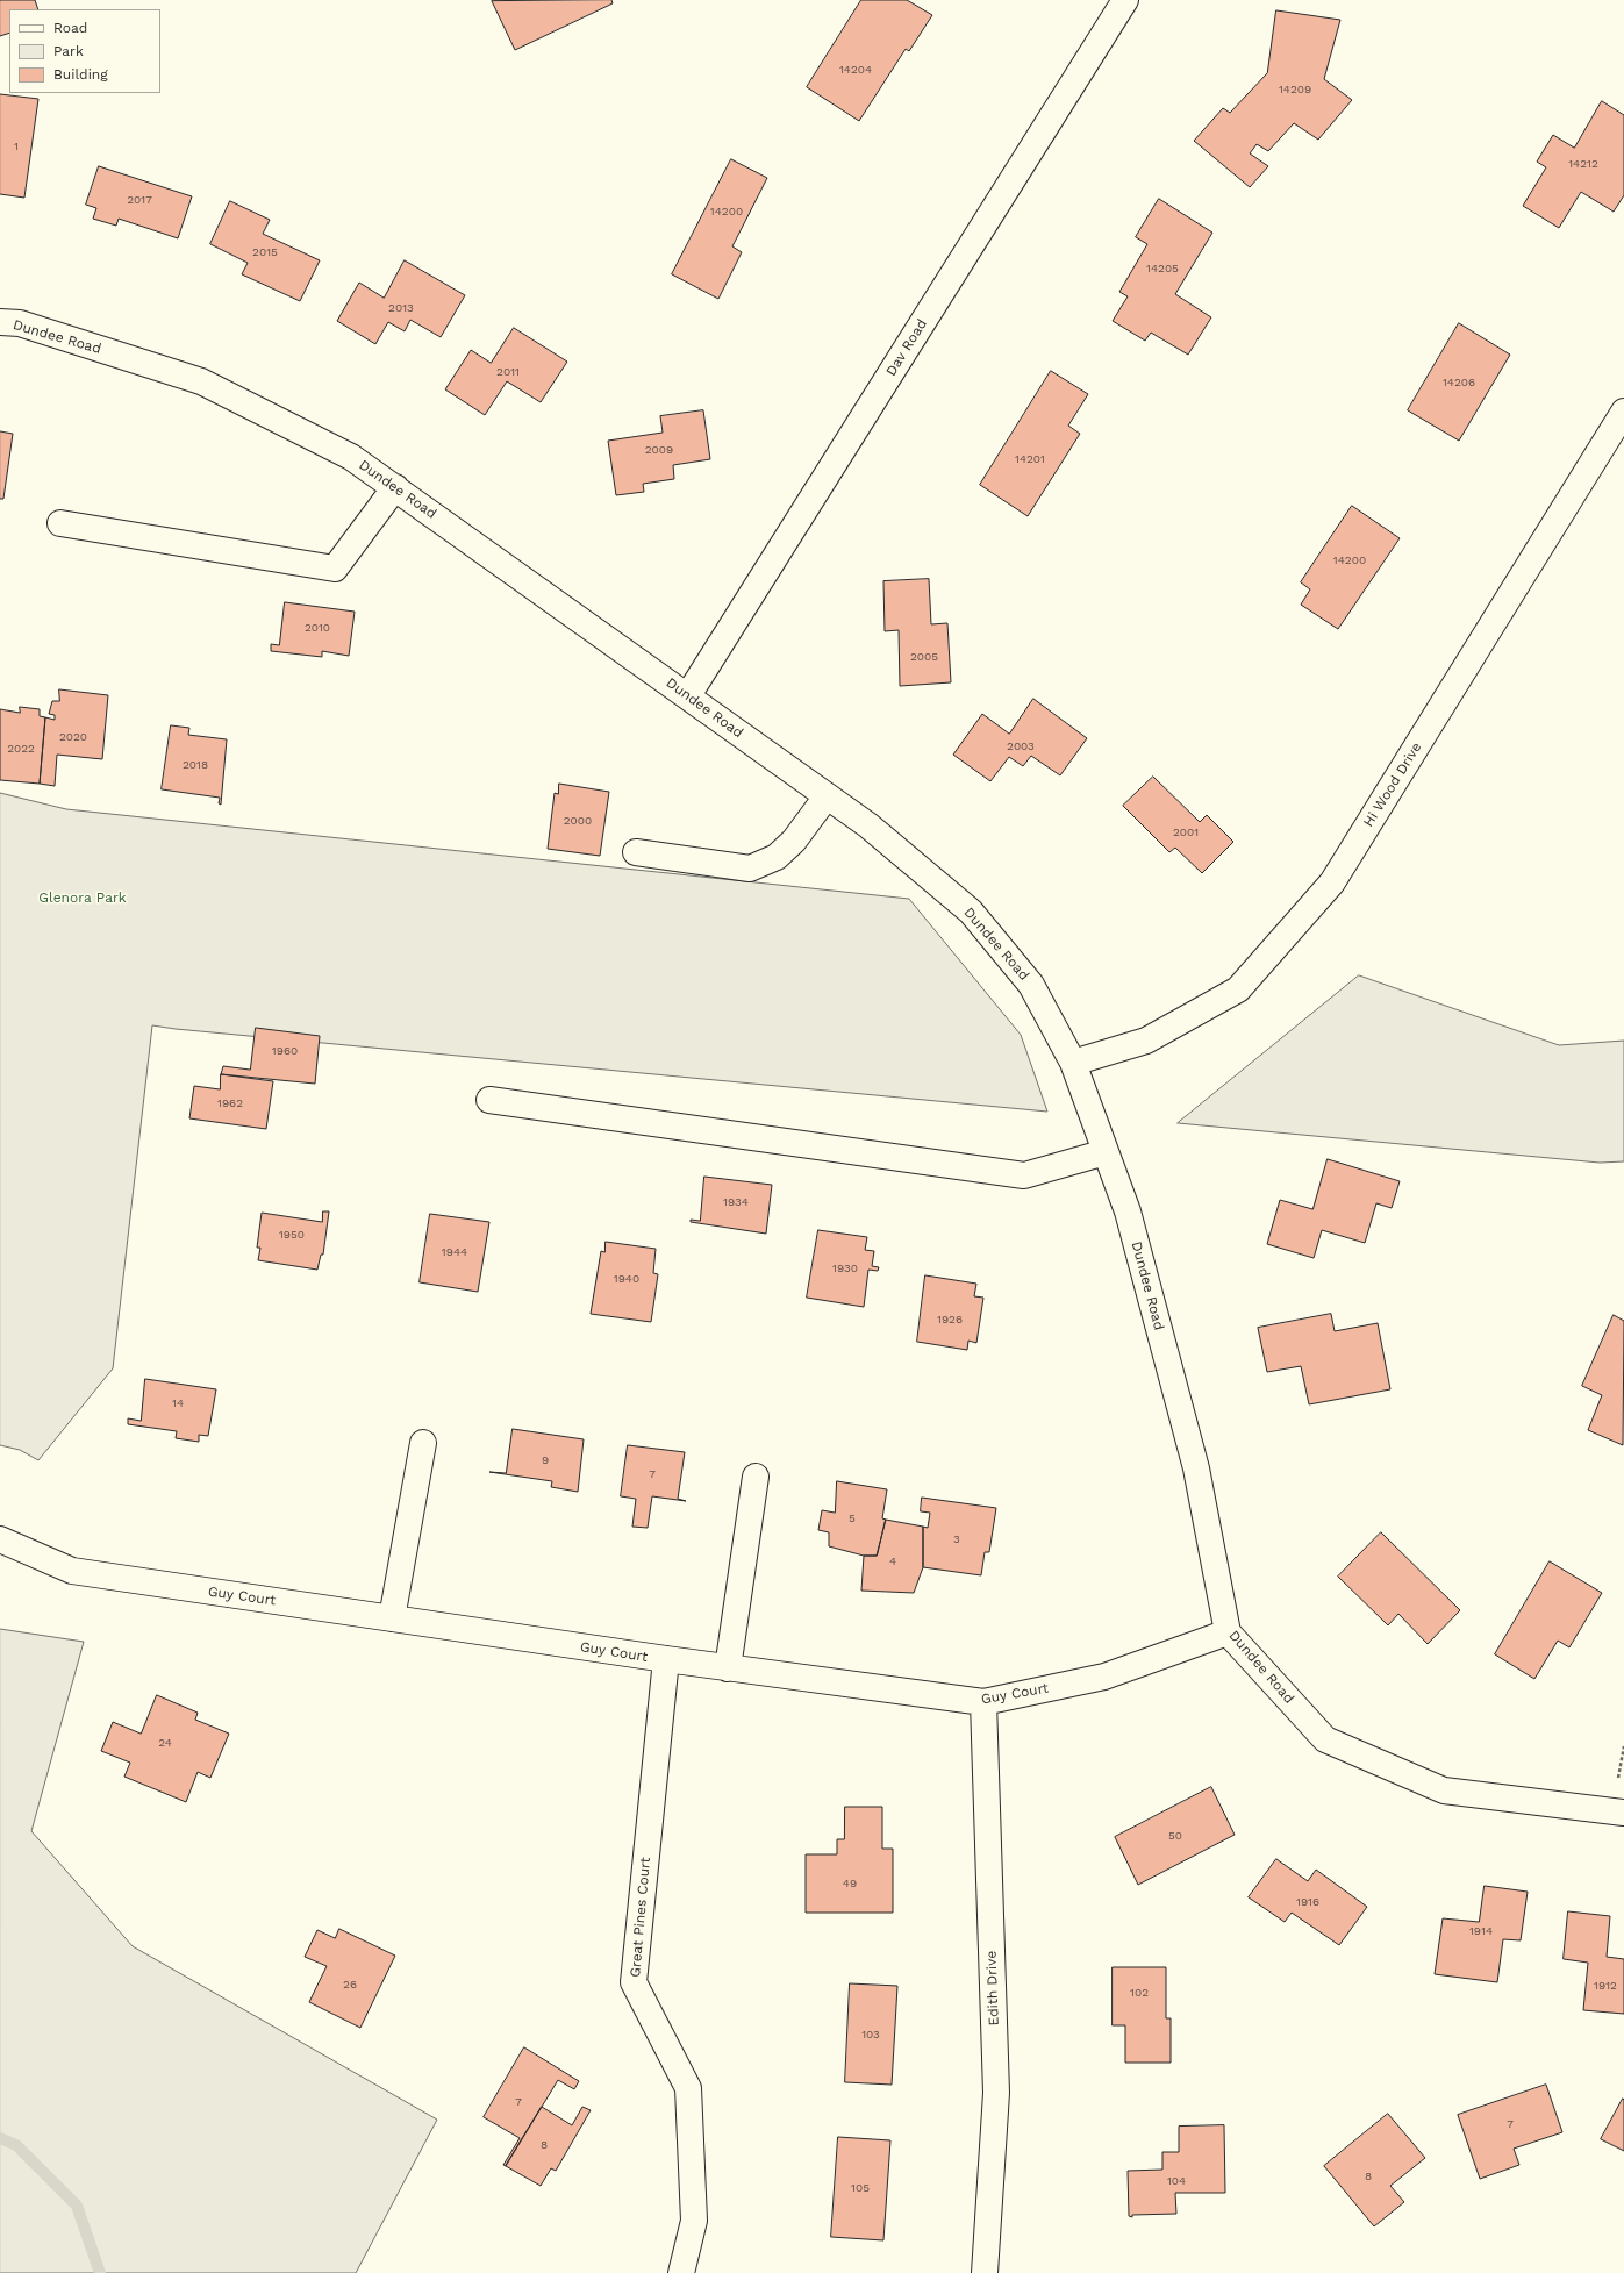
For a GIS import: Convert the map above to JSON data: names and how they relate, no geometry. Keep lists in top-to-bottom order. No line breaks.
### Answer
{"streets":{"street":["Dundee Road","Dav Road","Hi Wood Drive","Guy Court","Great Pines Court","Edith Drive"]},"crossings":[["Dundee Road","Dav Road"],["Dundee Road","Hi Wood Drive"],["Dundee Road","Guy Court"],["Guy Court","Great Pines Court"],["Guy Court","Edith Drive"]],"parks":["Glenora Park"],"house_numbers":["14204","14209","1","14212","2017","14200","2015","14205","2013","2011","14206","2009","14201","14200","2010","2005","2020","2003","2022","2018","2000","2001","1960","1962","1934","1950","1944","1930","1940","1926","14","9","7","5","3","4","24","50","49","1916","1914","26","1912","102","103","7","7","8","8","104","105"],"legend":["Road","Park","Building"]}
